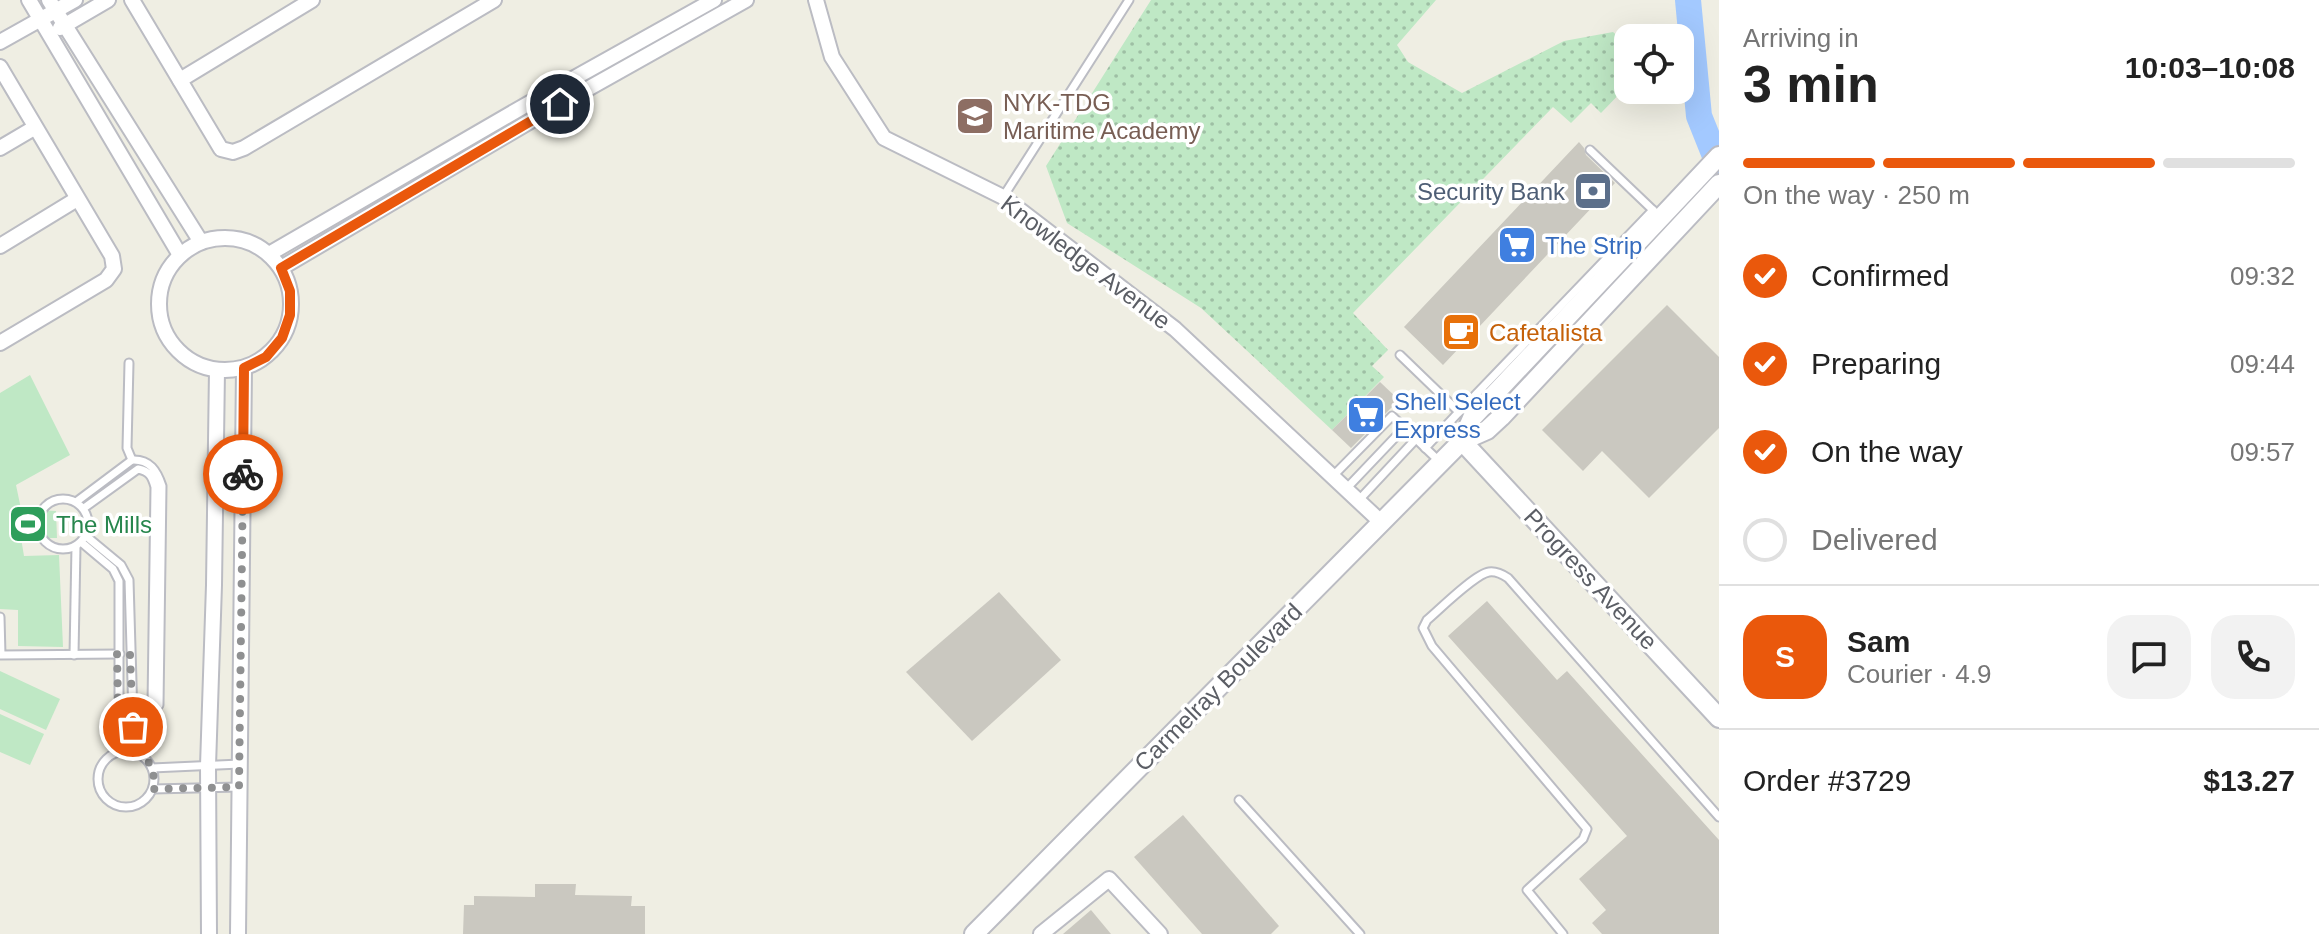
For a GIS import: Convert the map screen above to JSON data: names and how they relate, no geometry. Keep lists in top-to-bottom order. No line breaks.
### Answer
{"streets":{"street":["Knowledge Avenue","Progress Avenue","Carmelray Boulevard"]},"crossings":[["Knowledge Avenue","Carmelray Boulevard"],["Progress Avenue","Carmelray Boulevard"]],"places":{"school or university":["NYK-TDG Maritime Academy"],"bank":["Security Bank"],"supermarket":["The Strip","Shell Select Express"],"cafe":["Cafetalista"],"sports":["The Mills"]},"page":{"heading":["3 min","Arriving in","10:03–10:08"],"panel":["Sam","Courier · 4.9","Order #3729","$13.27"],"bar":"On the way · 250 m","list":[["Confirmed","09:32"],["Preparing","09:44"],["On the way","09:57"],"Delivered"],"round":"S"}}
